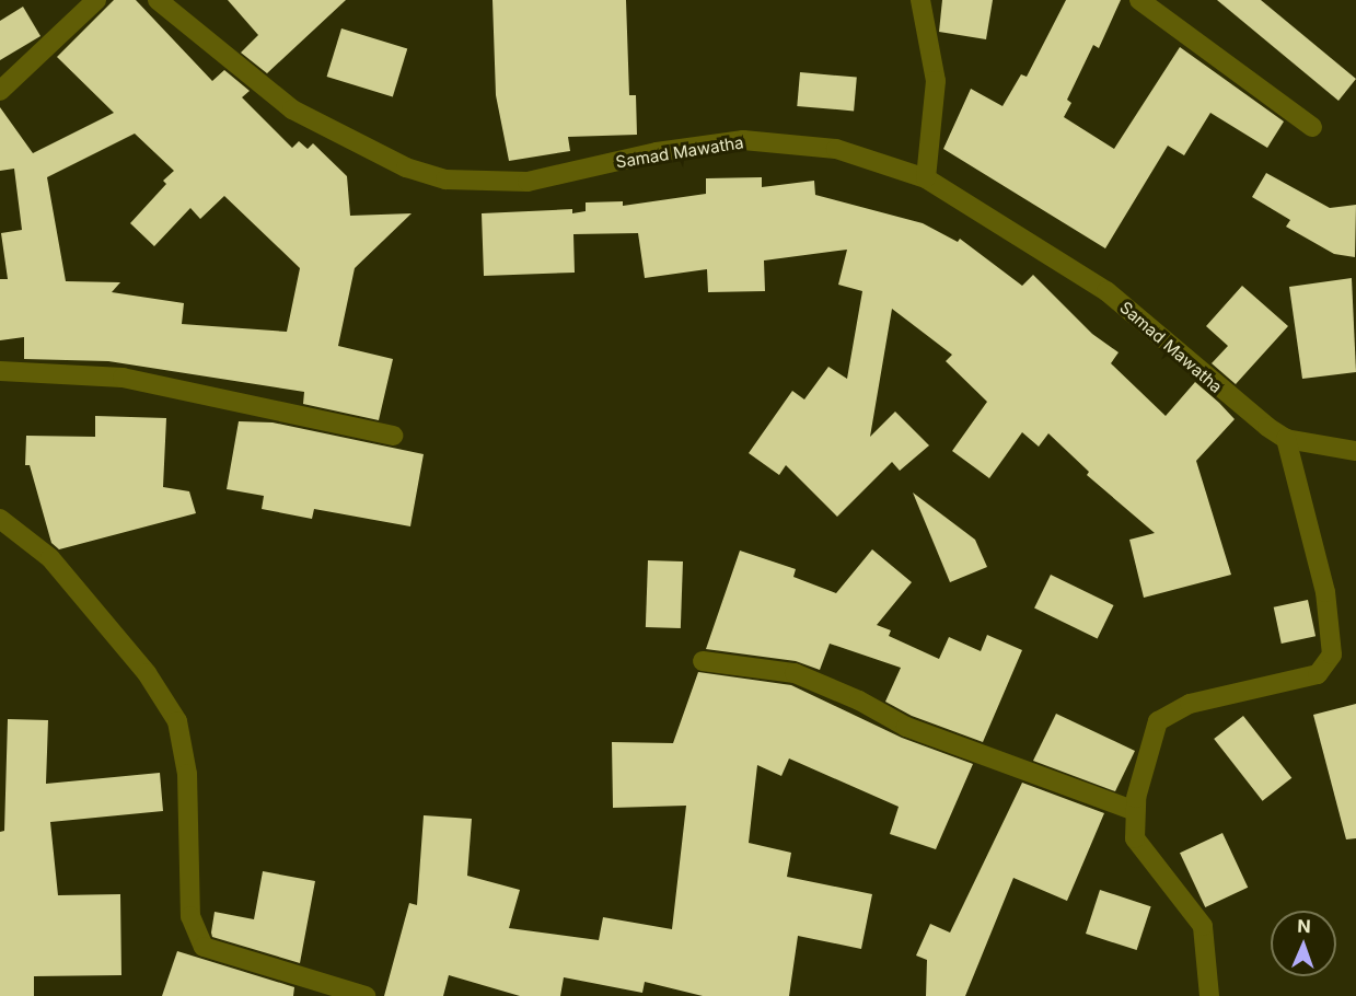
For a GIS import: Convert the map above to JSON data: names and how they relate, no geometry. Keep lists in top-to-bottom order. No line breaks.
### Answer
{"streets":{"street":["Samad Mawatha"]},"north":"top"}
